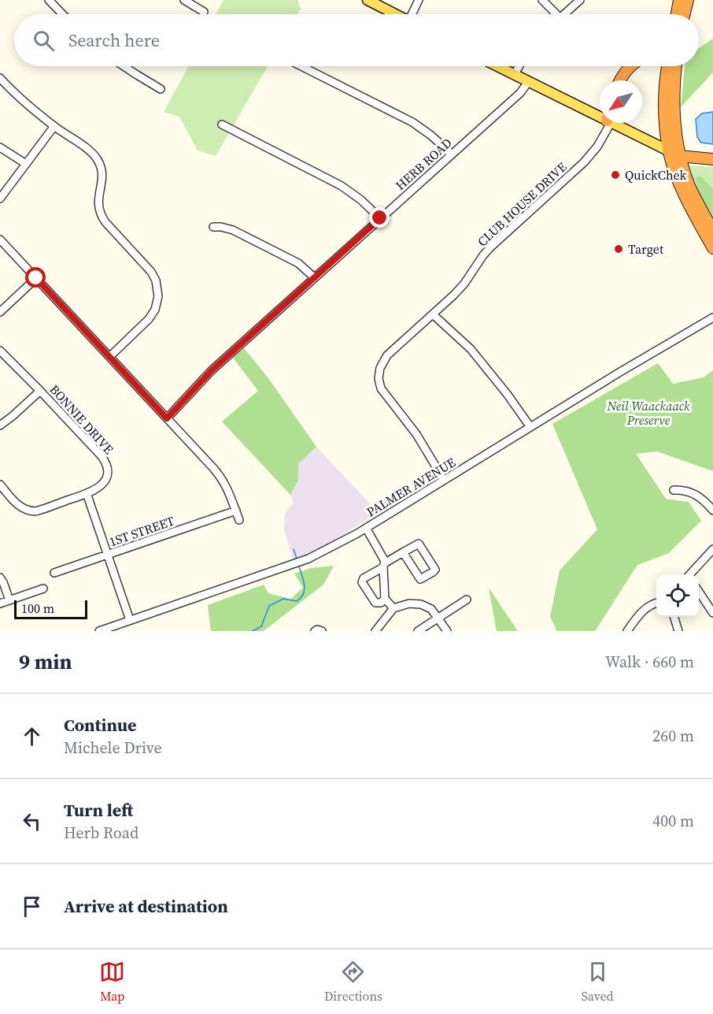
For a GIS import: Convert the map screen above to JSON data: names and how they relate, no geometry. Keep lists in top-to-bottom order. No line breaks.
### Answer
{"streets":{"street":["HERB ROAD","CLUB HOUSE DRIVE","BONNIE DRIVE","PALMER AVENUE","1ST STREET"]},"crossings":[["CLUB HOUSE DRIVE","PALMER AVENUE"]],"parks":["Neil Waackaack Preserve"],"places":["QuickChek","Target"],"scale_bar":"100 m","north":"bottom left","page":{"search":"Search here","scale":"100 m","heading":["9 min","Walk · 660 m"],"list":[["Continue","Michele Drive","260 m"],["Turn left","Herb Road","400 m"],"Arrive at destination"],"nav":["Map","Directions","Saved"]}}
